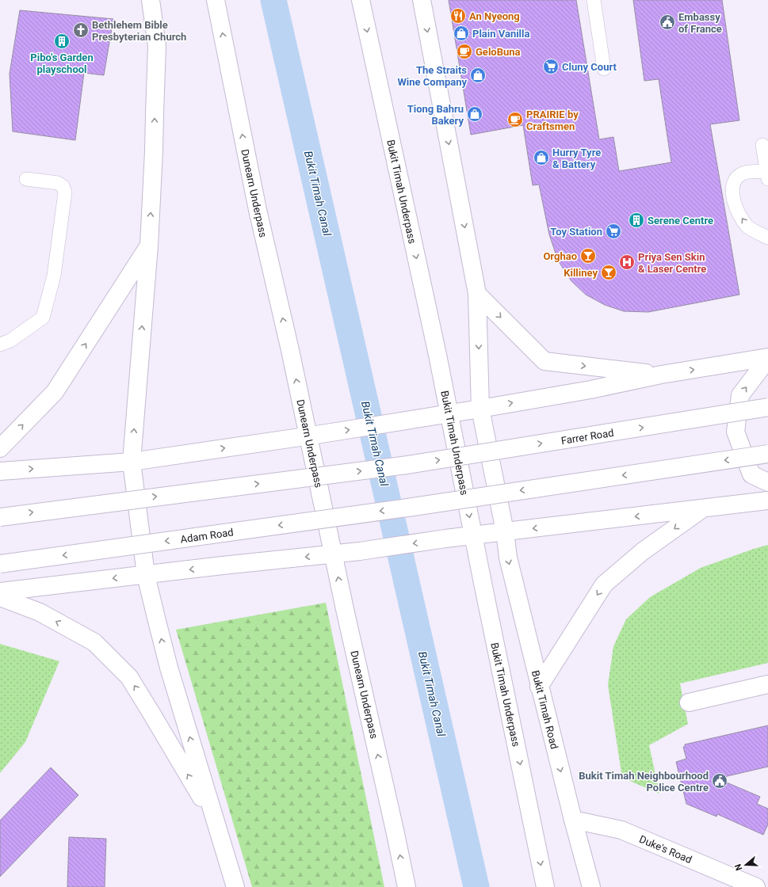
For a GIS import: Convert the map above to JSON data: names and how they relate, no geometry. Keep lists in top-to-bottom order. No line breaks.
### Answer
{"streets":{"main road":["Bukit Timah Underpass","Dunearn Underpass","Farrer Road","Adam Road","Bukit Timah Road","Duke's Road"]},"crossings":[["Bukit Timah Road","Duke's Road"]],"one_way":["Bukit Timah Underpass","Bukit Timah Road"],"water":["Bukit Timah Canal"],"places":{"restaurant":["An Nyeong"],"public building":["Embassy of France","Bukit Timah Neighbourhood Police Centre"],"church":["Bethlehem Bible Presbyterian Church"],"shop":["Plain Vanilla","The Straits Wine Company","Tiong Bahru Bakery","Hurry Tyre & Battery"],"building":["Pibo's Garden playschool","Serene Centre"],"cafe":["GeloBuna","PRAIRIE by Craftsmen"],"supermarket":["Cluny Court","Toy Station"],"bar":["Orghao","Killiney"],"hospital":["Priya Sen Skin & Laser Centre"]},"north":"left"}
